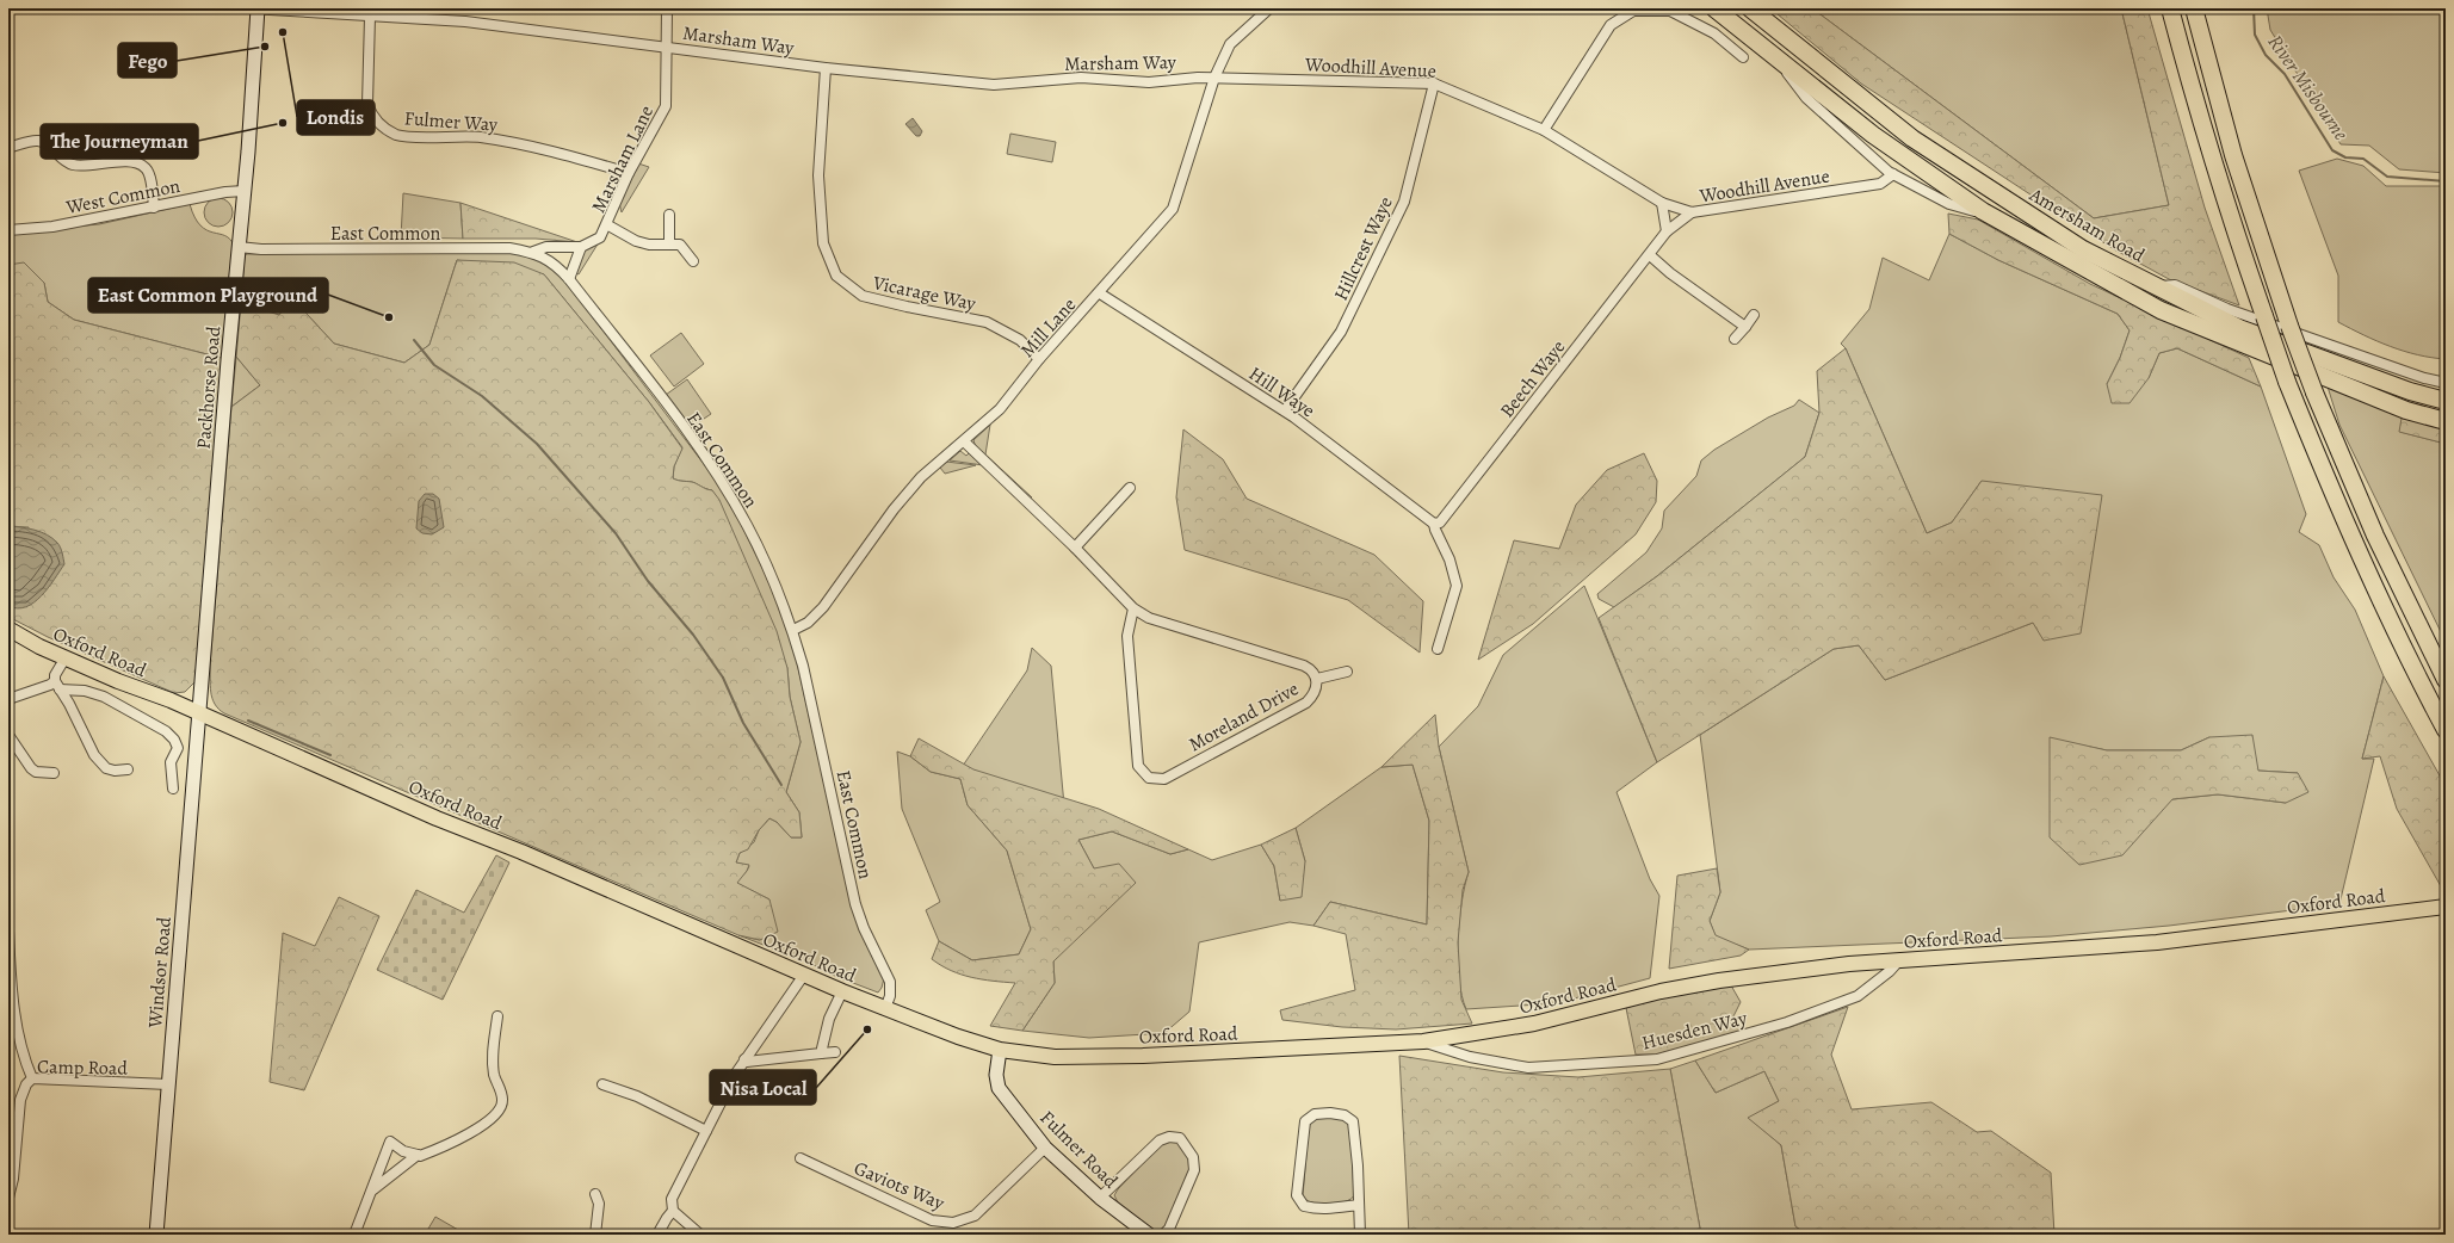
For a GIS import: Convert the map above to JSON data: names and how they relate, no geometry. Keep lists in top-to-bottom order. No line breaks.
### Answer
{"streets":{"highway":["Amersham Road"],"main road":["Packhorse Road","Oxford Road","Windsor Road","Fulmer Road"],"street":["Marsham Way","Woodhill Avenue","Fulmer Way","Marsham Lane","West Common","East Common","Hillcrest Waye","Vicarage Way","Mill Lane","Beech Waye","Hill Waye","Moreland Drive","Huesden Way","Camp Road","Gaviots Way"]},"crossings":[["Marsham Way","Woodhill Avenue"],["Marsham Way","Fulmer Way"],["Marsham Way","Marsham Lane"],["Marsham Way","Vicarage Way"],["Marsham Way","Mill Lane"],["Marsham Way","Packhorse Road"],["Woodhill Avenue","Hillcrest Waye"],["Woodhill Avenue","Mill Lane"],["Woodhill Avenue","Beech Waye"],["Fulmer Way","Marsham Lane"],["West Common","Packhorse Road"],["East Common","Mill Lane"],["East Common","Packhorse Road"],["East Common","Oxford Road"],["Hillcrest Waye","Hill Waye"],["Vicarage Way","Mill Lane"],["Mill Lane","Hill Waye"],["Mill Lane","Moreland Drive"],["Beech Waye","Hill Waye"],["Packhorse Road","Oxford Road"],["Packhorse Road","Windsor Road"],["Oxford Road","Windsor Road"],["Oxford Road","Huesden Way"],["Oxford Road","Fulmer Road"],["Windsor Road","Camp Road"],["Fulmer Road","Gaviots Way"]],"water":["River Misbourne"],"places":["Londis","Fego","The Journeyman","East Common Playground","Nisa Local"]}
